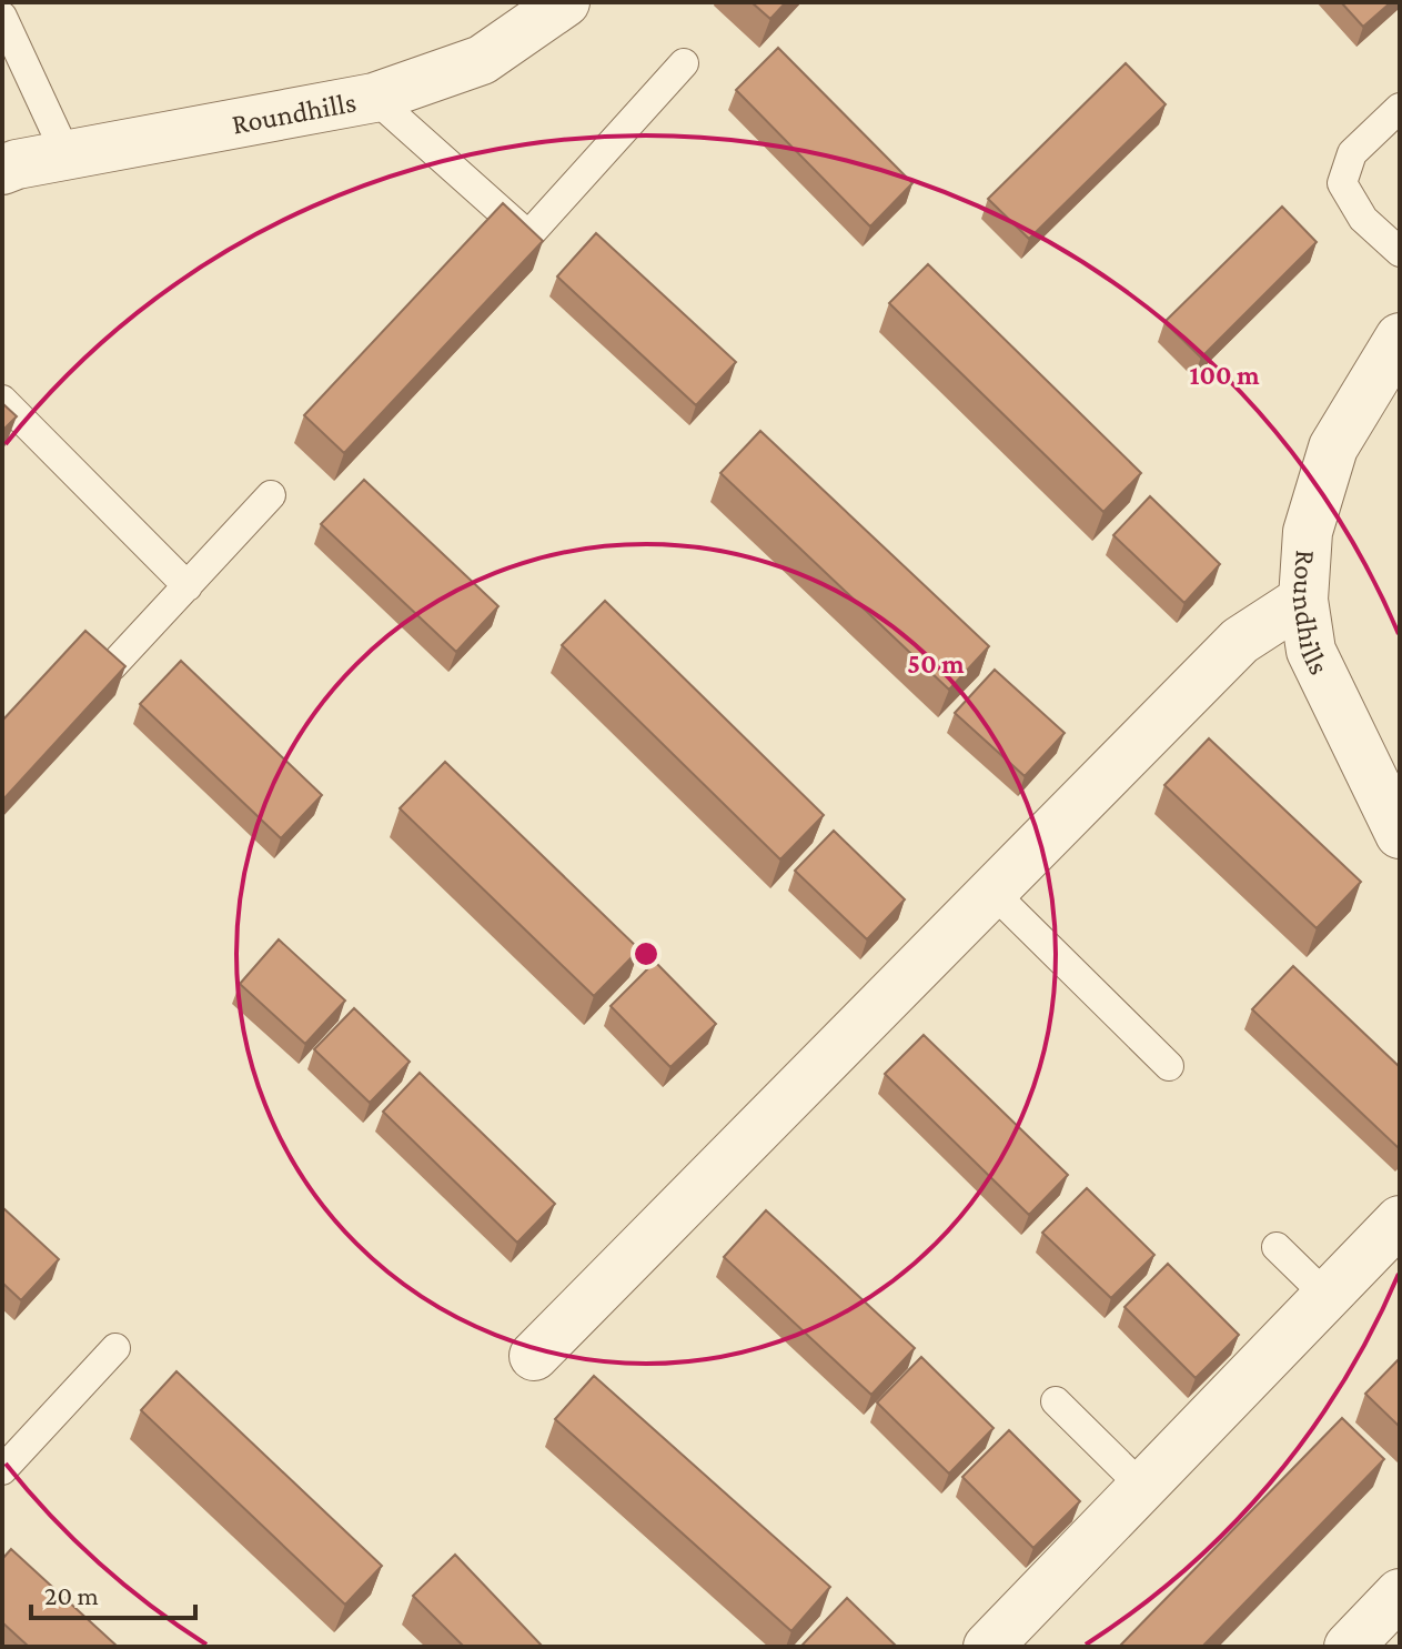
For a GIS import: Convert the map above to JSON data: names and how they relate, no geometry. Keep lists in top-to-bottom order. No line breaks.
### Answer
{"streets":{"street":["Roundhills"]},"scale_bar":"20 m","rings":["100 m","50 m"]}
